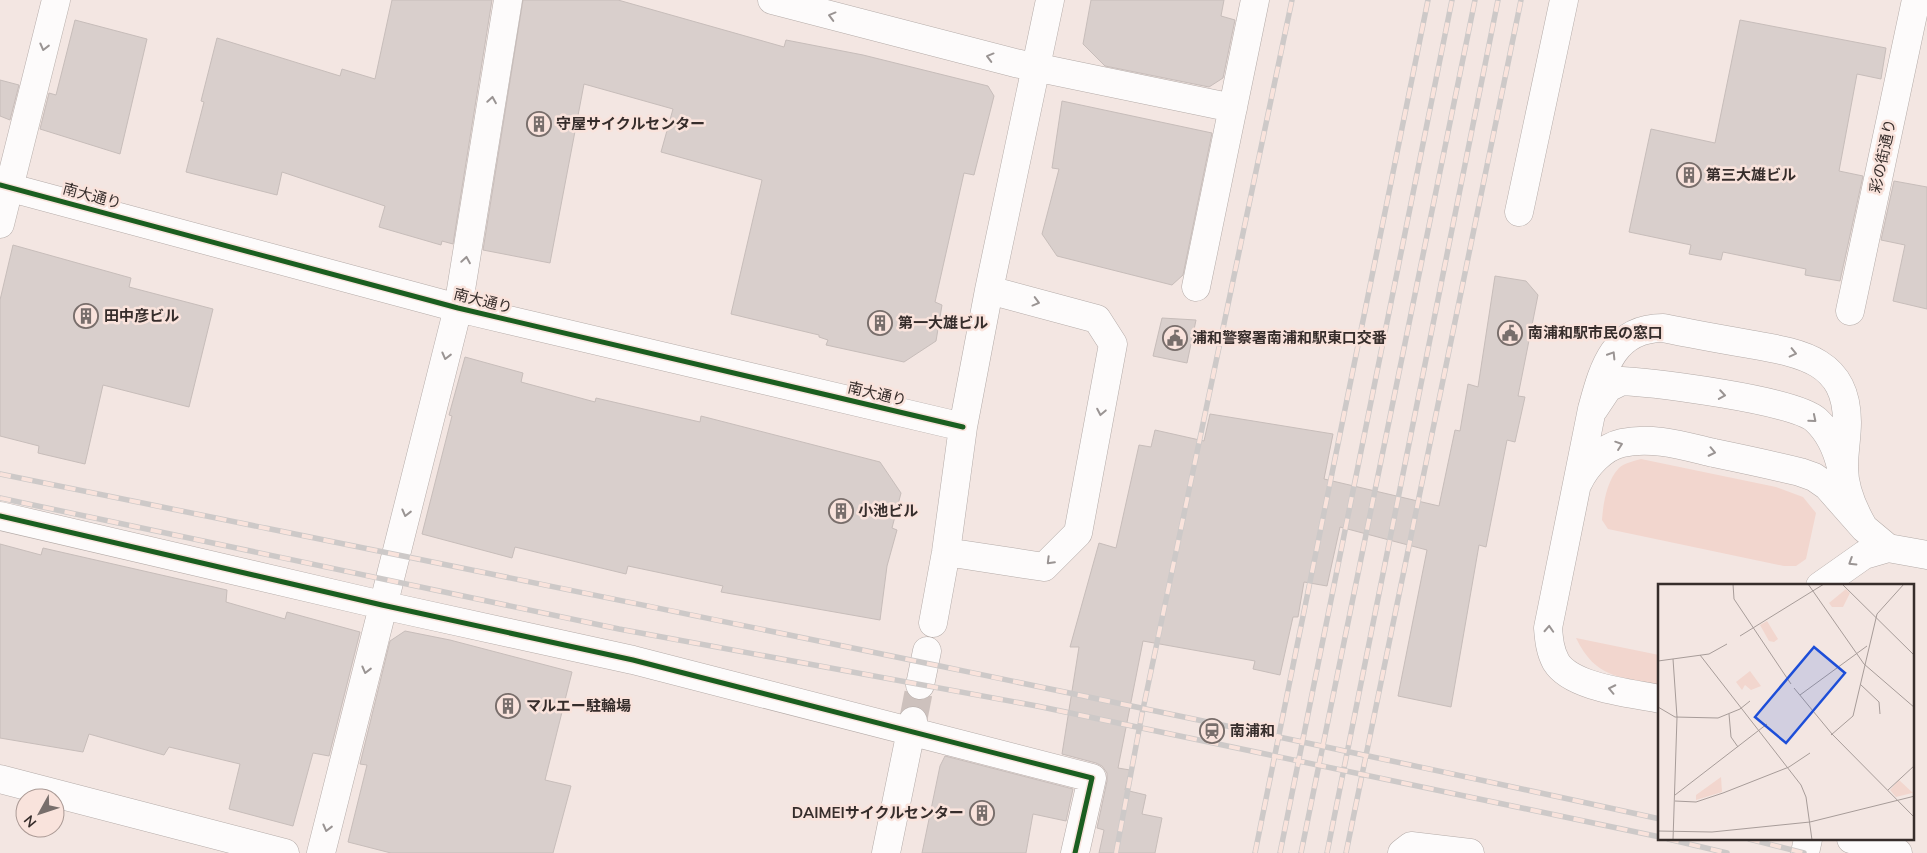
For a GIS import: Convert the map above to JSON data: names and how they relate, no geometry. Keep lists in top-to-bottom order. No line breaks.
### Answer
{"streets":{"street":["彩の街通り","南大通り"]},"places":{"building":["守屋サイクルセンター","第三大雄ビル","田中彦ビル","第一大雄ビル","小池ビル","マルエー駐輪場","DAIMEIサイクルセンター"],"public building":["南浦和駅市民の窓口","浦和警察署南浦和駅東口交番"],"station":["南浦和"]},"north":"bottom left"}
